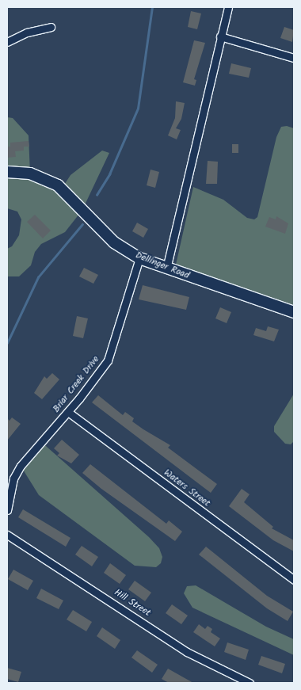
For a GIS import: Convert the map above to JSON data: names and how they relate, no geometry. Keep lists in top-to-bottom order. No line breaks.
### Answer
{"streets":{"street":["Dellinger Road","Briar Creek Drive","Waters Street","Hill Street"]},"crossings":[["Dellinger Road","Briar Creek Drive"],["Briar Creek Drive","Waters Street"]]}
